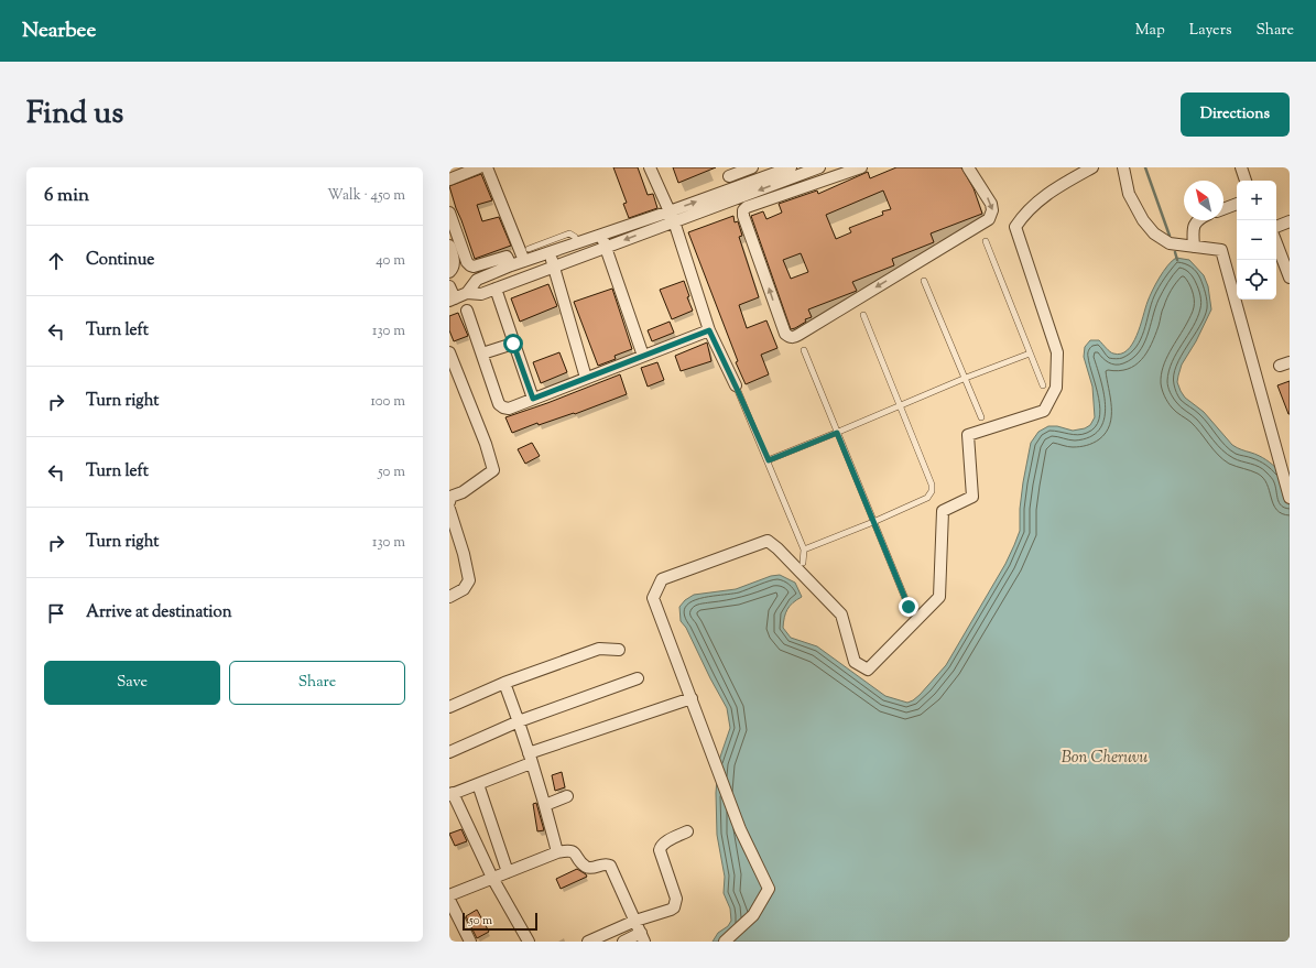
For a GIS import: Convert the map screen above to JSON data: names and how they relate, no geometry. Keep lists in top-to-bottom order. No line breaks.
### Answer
{"water":["Bon Cheruvu"],"scale_bar":"50 m","north":"top left","page":{"header":"Nearbee","nav":["Map","Layers","Share"],"title":"Find us","buttons":["Directions",["Save","Share"]],"heading":["6 min","Walk · 450 m"],"map_buttons":["+","−"],"list":[["Continue","40 m"],["Turn left","130 m"],["Turn right","100 m"],["Turn left","50 m"],["Turn right","130 m"],"Arrive at destination"],"scale":"50 m"}}
